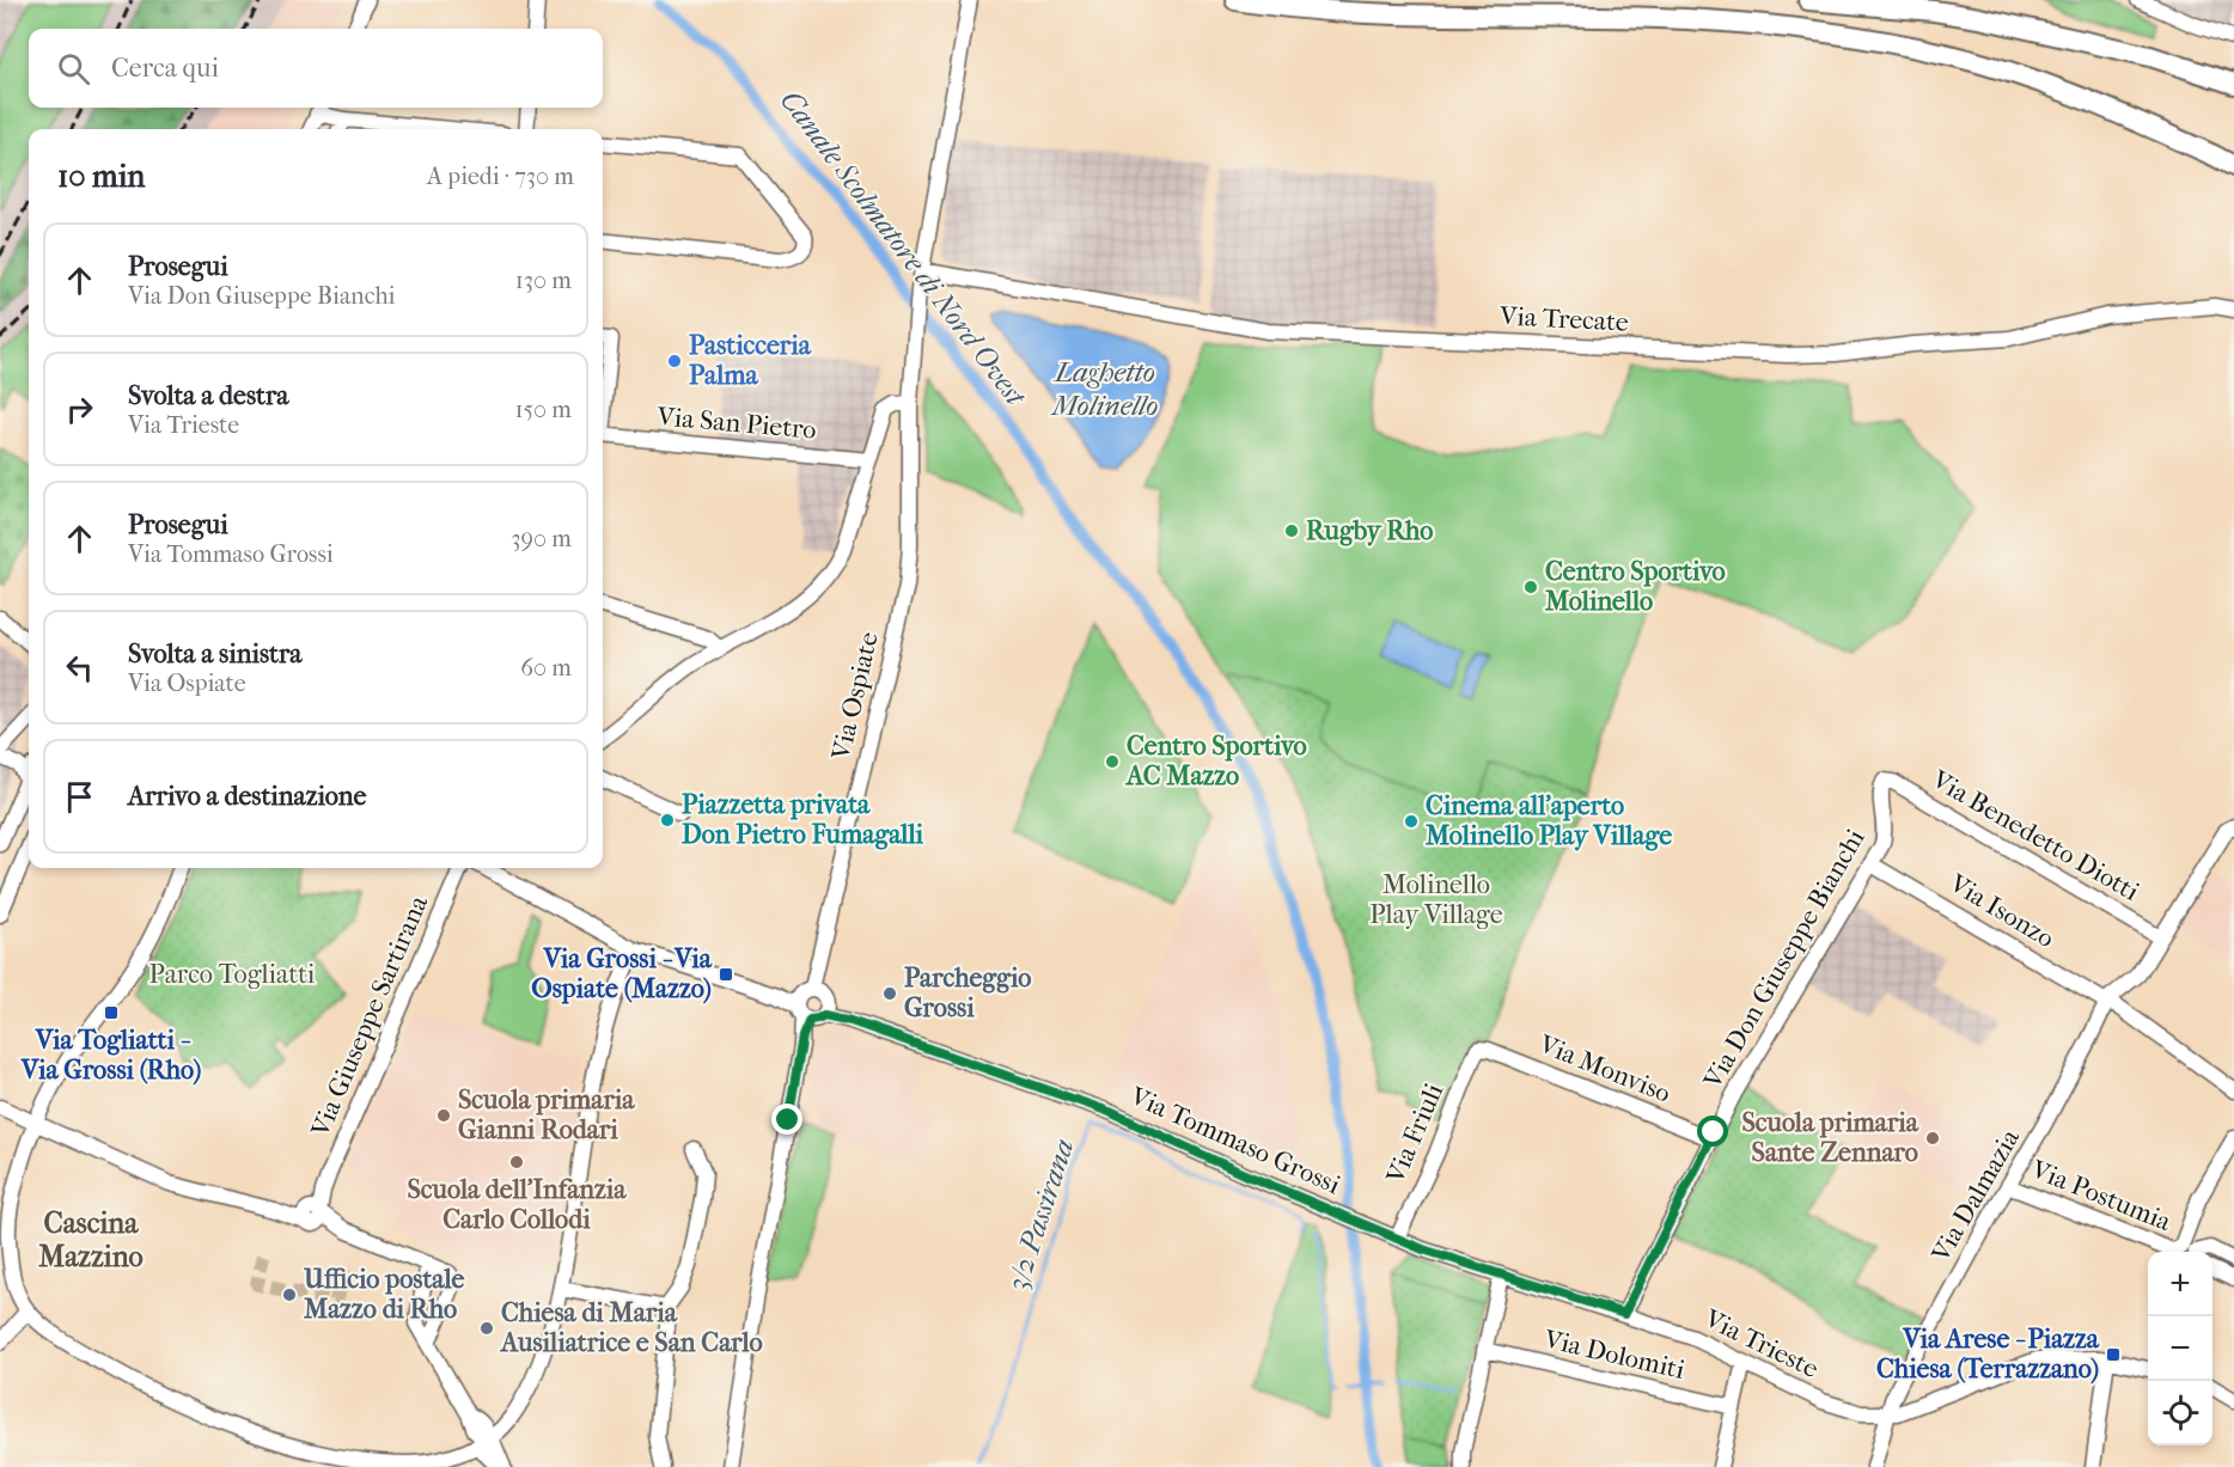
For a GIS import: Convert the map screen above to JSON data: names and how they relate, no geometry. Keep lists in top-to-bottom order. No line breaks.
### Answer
{"streets":{"street":["Via Trecate","Via San Pietro","Via Ospiate","Via Benedetto Diotti","Via Isonzo","Via Don Giuseppe Bianchi","Via Giuseppe Sartirana","Via Monviso","Via Friuli","Via Tommaso Grossi","Via Dalmazia","Via Postumia","Via Trieste","Via Dolomiti"]},"crossings":[["Via Trecate","Via Ospiate"],["Via Ospiate","Via Tommaso Grossi"],["Via Benedetto Diotti","Via Don Giuseppe Bianchi"],["Via Isonzo","Via Don Giuseppe Bianchi"],["Via Isonzo","Via Dalmazia"],["Via Don Giuseppe Bianchi","Via Monviso"],["Via Don Giuseppe Bianchi","Via Trieste"],["Via Monviso","Via Friuli"],["Via Friuli","Via Tommaso Grossi"],["Via Friuli","Via Trieste"],["Via Tommaso Grossi","Via Trieste"],["Via Dalmazia","Via Postumia"],["Via Dalmazia","Via Trieste"]],"districts":["Cascina Mazzino"],"water":["Canale Scolmatore di Nord Ovest","Laghetto Molinello","3/2 Passirana"],"parks":["Molinello Play Village","Parco Togliatti"],"places":{"other":["Pasticceria Palma","Rugby Rho","Centro Sportivo Molinello","Centro Sportivo AC Mazzo","Piazzetta privata Don Pietro Fumagalli","Cinema all'aperto Molinello Play Village","Parcheggio Grossi","Scuola primaria Gianni Rodari","Scuola primaria Sante Zennaro","Scuola dell'Infanzia Carlo Collodi","Ufficio postale Mazzo di Rho","Chiesa di Maria Ausiliatrice e San Carlo"],"transit":["Via Grossi - Via Ospiate (Mazzo)","Via Togliatti - Via Grossi (Rho)","Via Arese - Piazza Chiesa (Terrazzano)"]},"page":{"search":"Cerca qui","heading":["10 min","A piedi · 730 m"],"list":[["Prosegui","Via Don Giuseppe Bianchi","130 m"],["Svolta a destra","Via Trieste","150 m"],["Prosegui","Via Tommaso Grossi","390 m"],["Svolta a sinistra","Via Ospiate","60 m"],"Arrivo a destinazione"],"map_buttons":["+","−"]}}
